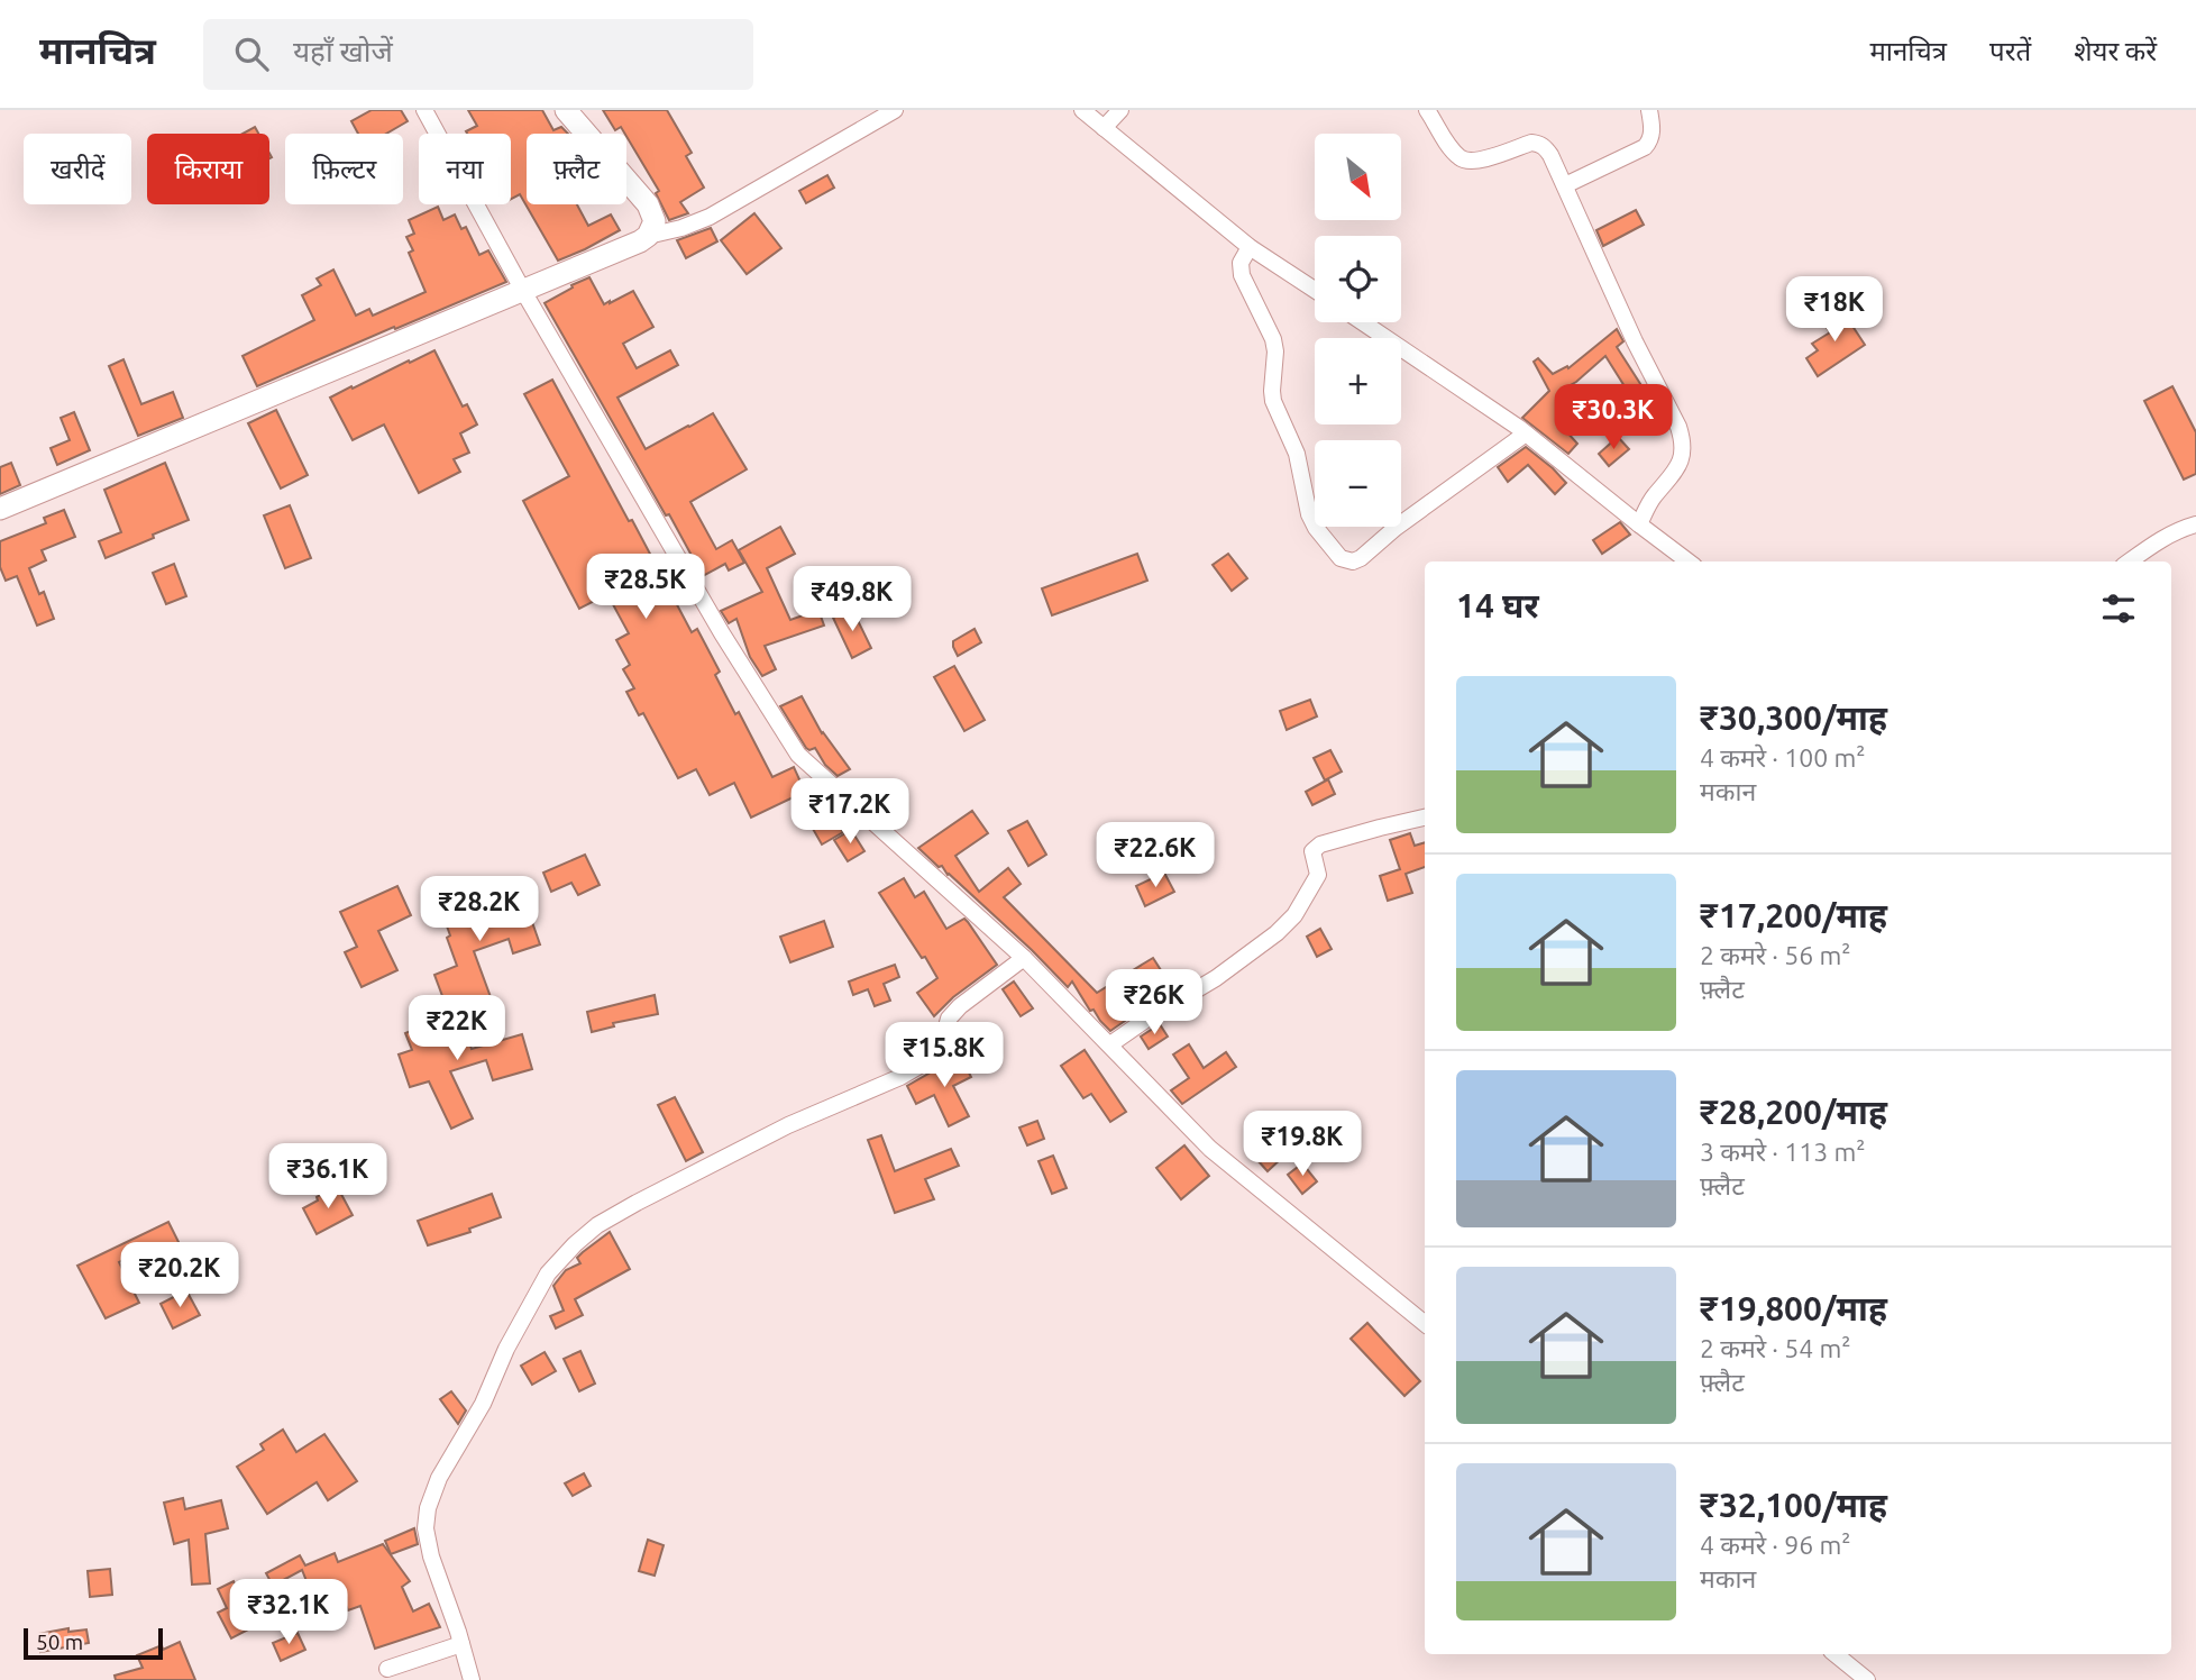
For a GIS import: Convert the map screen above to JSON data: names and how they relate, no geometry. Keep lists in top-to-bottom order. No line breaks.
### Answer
{"scale_bar":"50 m","north":"bottom right","page":{"header":"मानचित्र","search":"यहाँ खोजें","nav":["मानचित्र","परतें","शेयर करें"],"map_buttons":["+","−"],"chip":["खरीदें","किराया","फ़िल्टर","नया","फ़्लैट"],"price":["₹18K","₹30.3K","₹28.5K","₹49.8K","₹17.2K","₹22.6K","₹28.2K","₹26K","₹22K","₹15.8K","₹19.8K","₹36.1K","₹20.2K","₹32.1K"],"heading":"14 घर","list":[{"name":"₹30,300/माह","note":"4 कमरे · 100 m² · मकान"},{"name":"₹17,200/माह","note":"2 कमरे · 56 m² · फ़्लैट"},{"name":"₹28,200/माह","note":"3 कमरे · 113 m² · फ़्लैट"},{"name":"₹19,800/माह","note":"2 कमरे · 54 m² · फ़्लैट"},{"name":"₹32,100/माह","note":"4 कमरे · 96 m² · मकान"}],"scale":"50 m"}}
